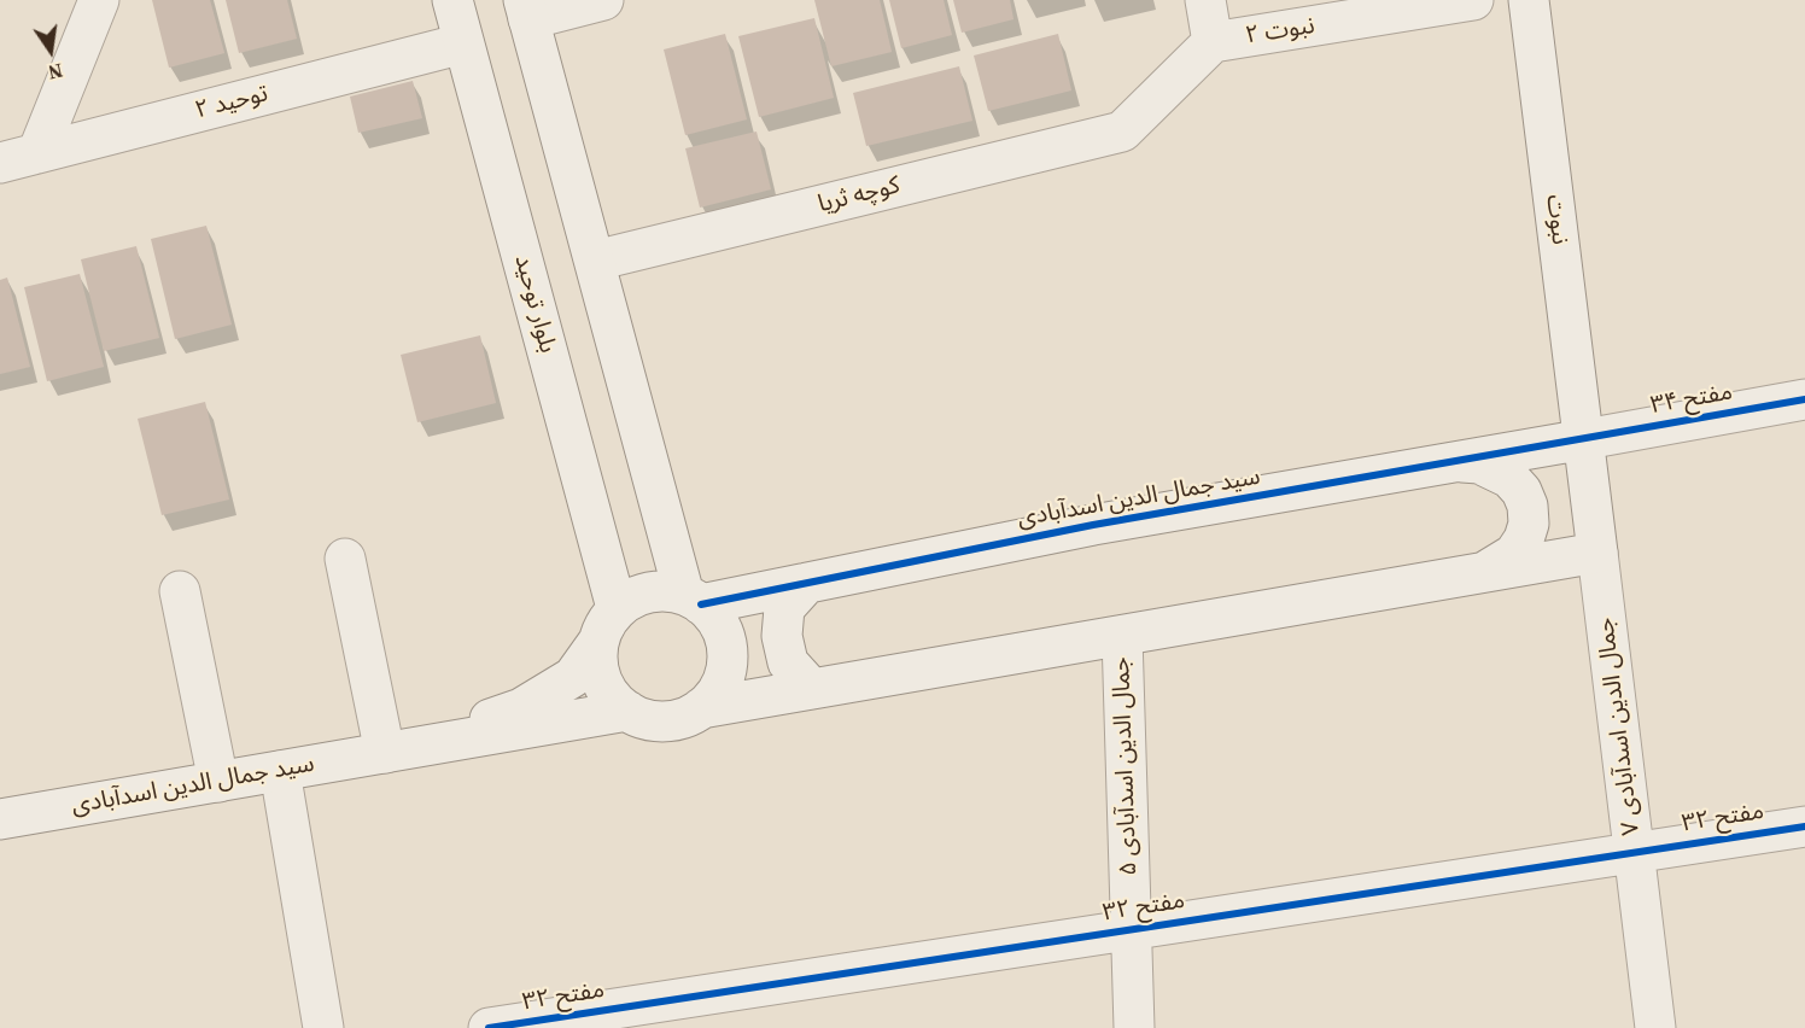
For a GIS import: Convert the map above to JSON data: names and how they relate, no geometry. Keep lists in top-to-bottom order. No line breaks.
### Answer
{"streets":{"street":["نبوت ۲","توحید ۲","کوچه ثریا","نبوت","بلوار توحید","مفتح ۳۴","سید جمال الدین اسدآبادی","جمال الدین اسدآبادی ۷","جمال الدین اسدآبادی ۵","مفتح ۳۲"]},"crossings":[["نبوت ۲","کوچه ثریا"],["توحید ۲","بلوار توحید"],["نبوت","مفتح ۳۴"],["نبوت","سید جمال الدین اسدآبادی"],["نبوت","جمال الدین اسدآبادی ۷"],["بلوار توحید","سید جمال الدین اسدآبادی"],["مفتح ۳۴","سید جمال الدین اسدآبادی"],["جمال الدین اسدآبادی ۷","مفتح ۳۲"],["جمال الدین اسدآبادی ۵","مفتح ۳۲"]],"north":"bottom"}
